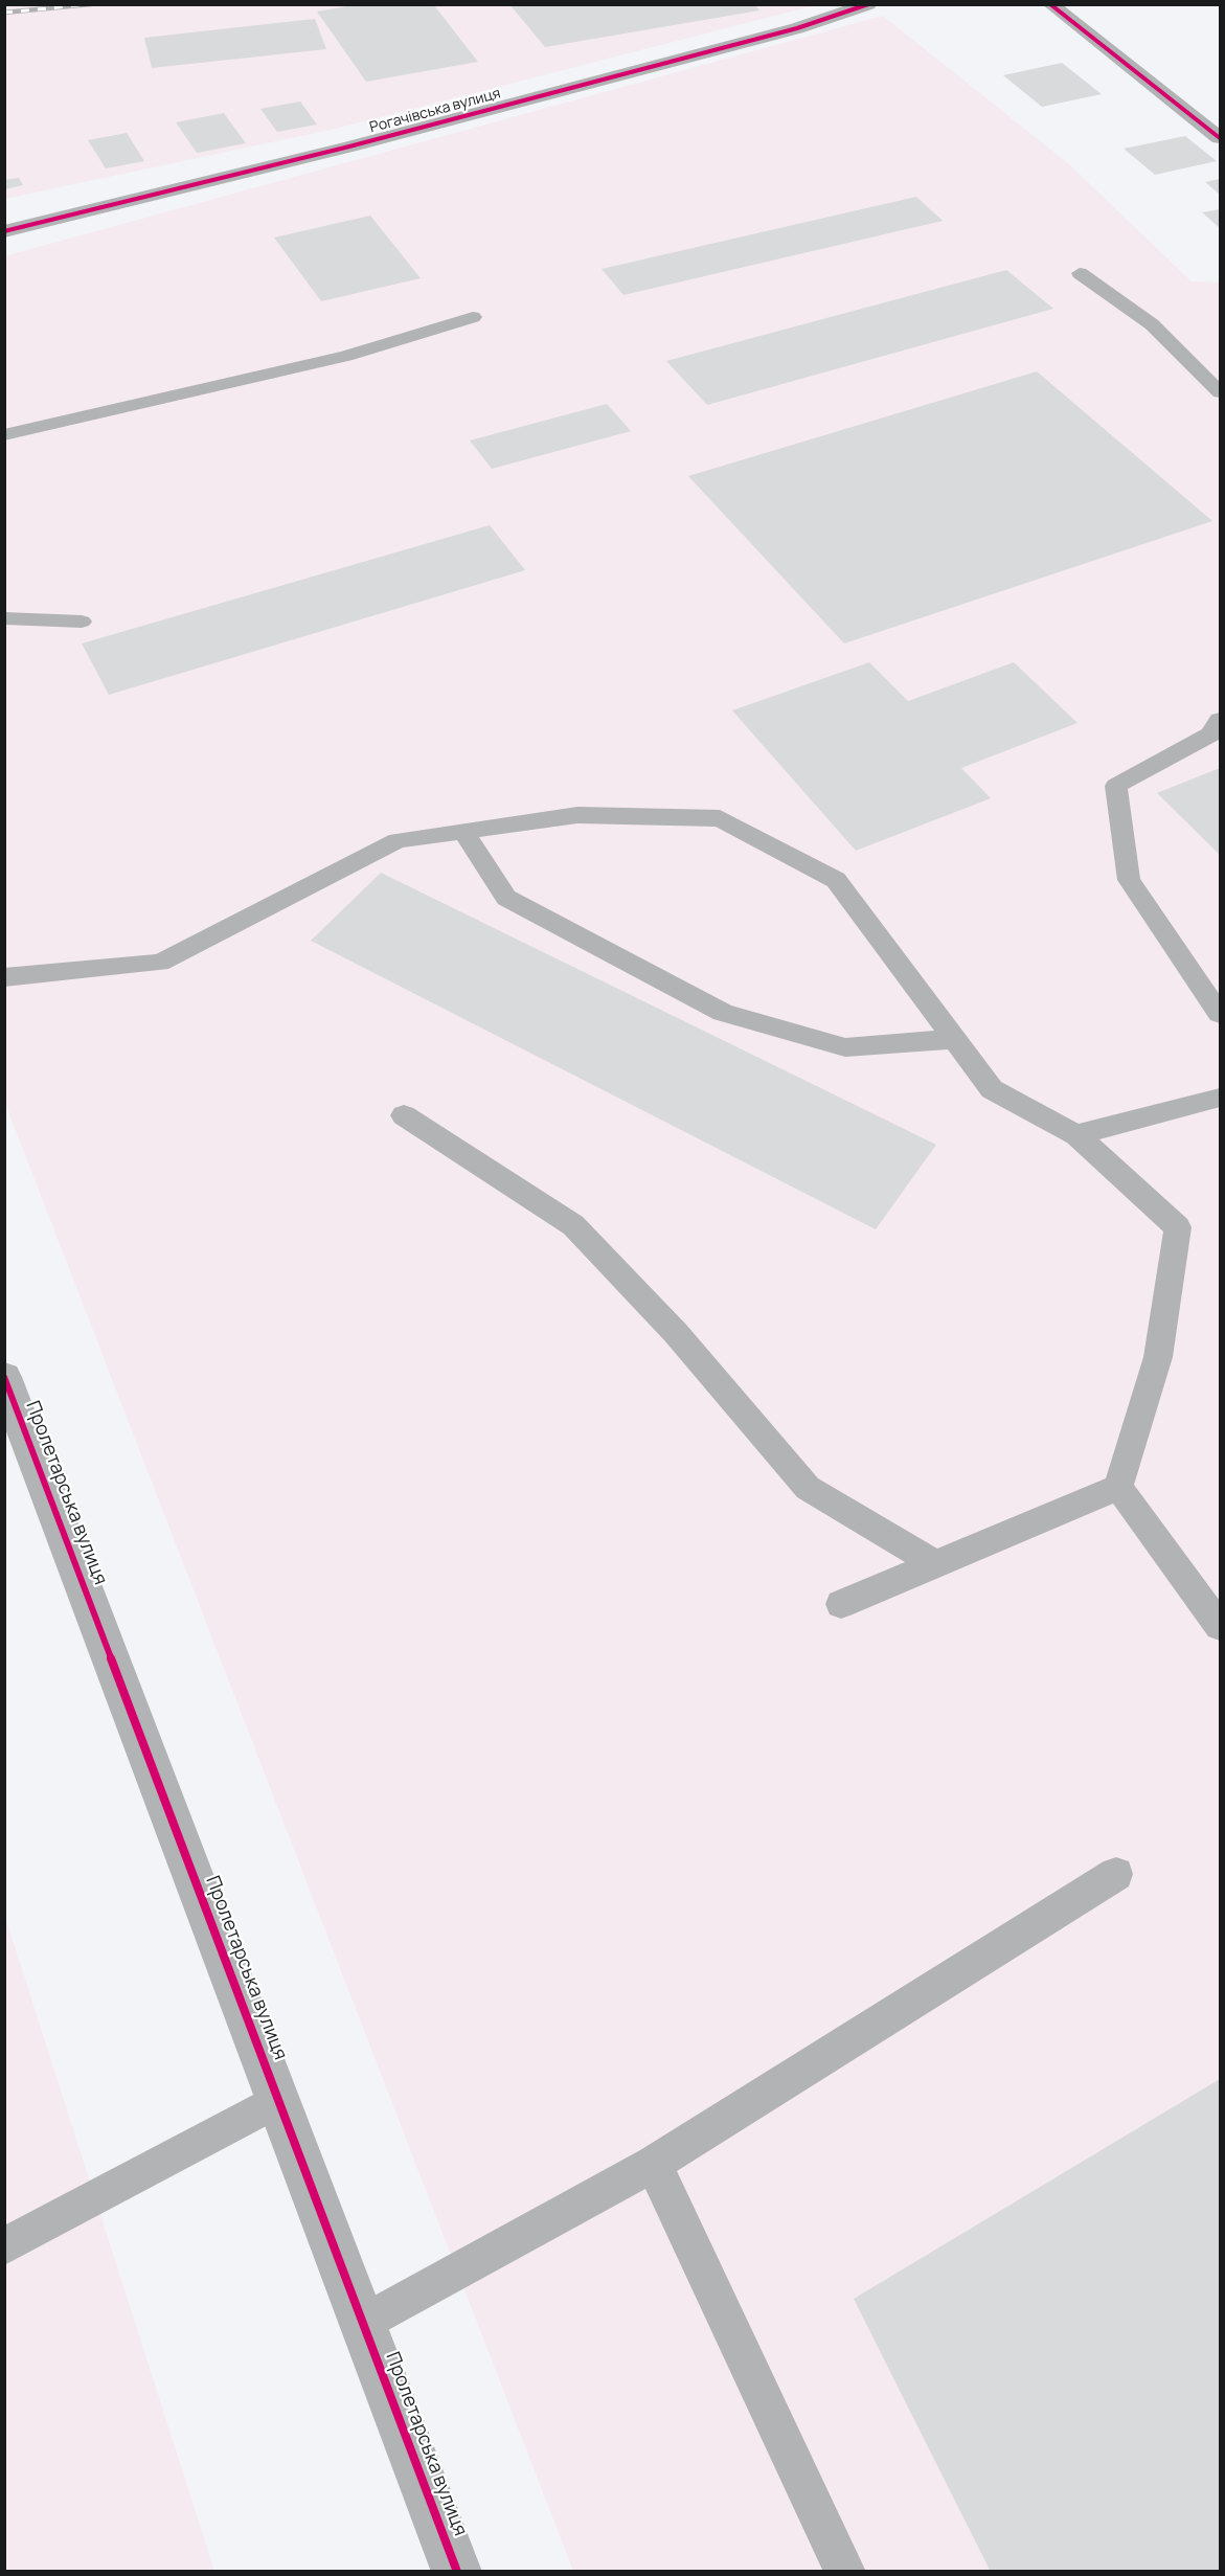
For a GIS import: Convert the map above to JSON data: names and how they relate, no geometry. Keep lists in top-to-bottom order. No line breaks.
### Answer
{"streets":{"street":["Рогачівська вулиця","Пролетарська вулиця"]}}
